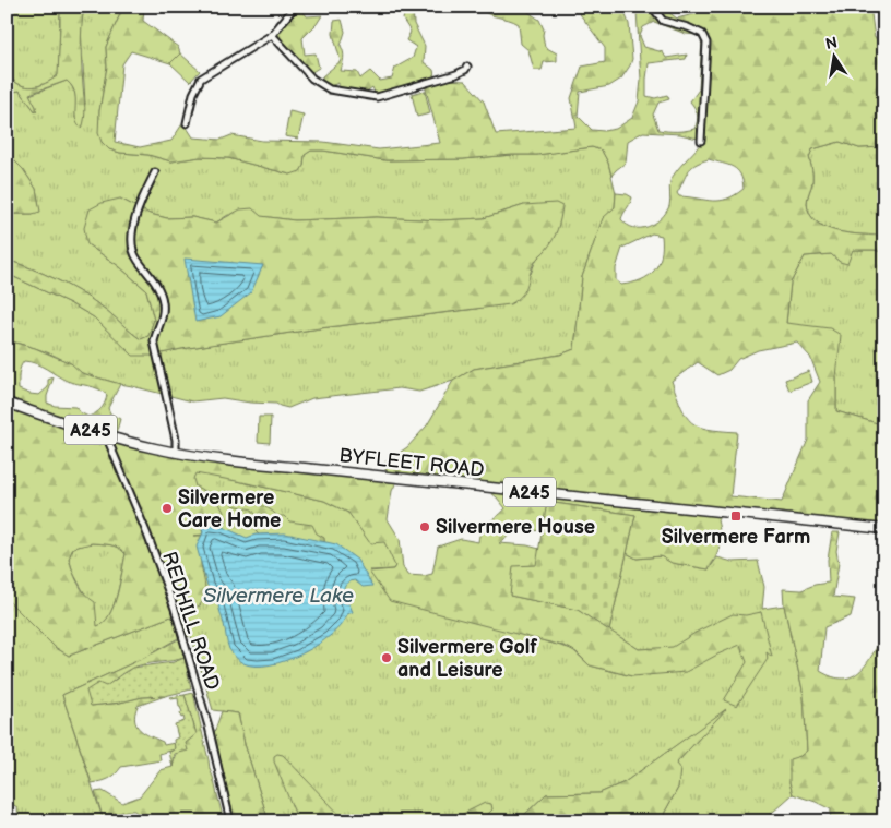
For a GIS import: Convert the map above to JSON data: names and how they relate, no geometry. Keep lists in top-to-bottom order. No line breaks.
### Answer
{"streets":{"main road":["A245","BYFLEET ROAD"],"street":["REDHILL ROAD"]},"crossings":[["BYFLEET ROAD","REDHILL ROAD"]],"water":["Silvermere Lake"],"places":{"other":["Silvermere Care Home","Silvermere House","Silvermere Golf and Leisure"],"transit":["Silvermere Farm"]},"north":"top"}
